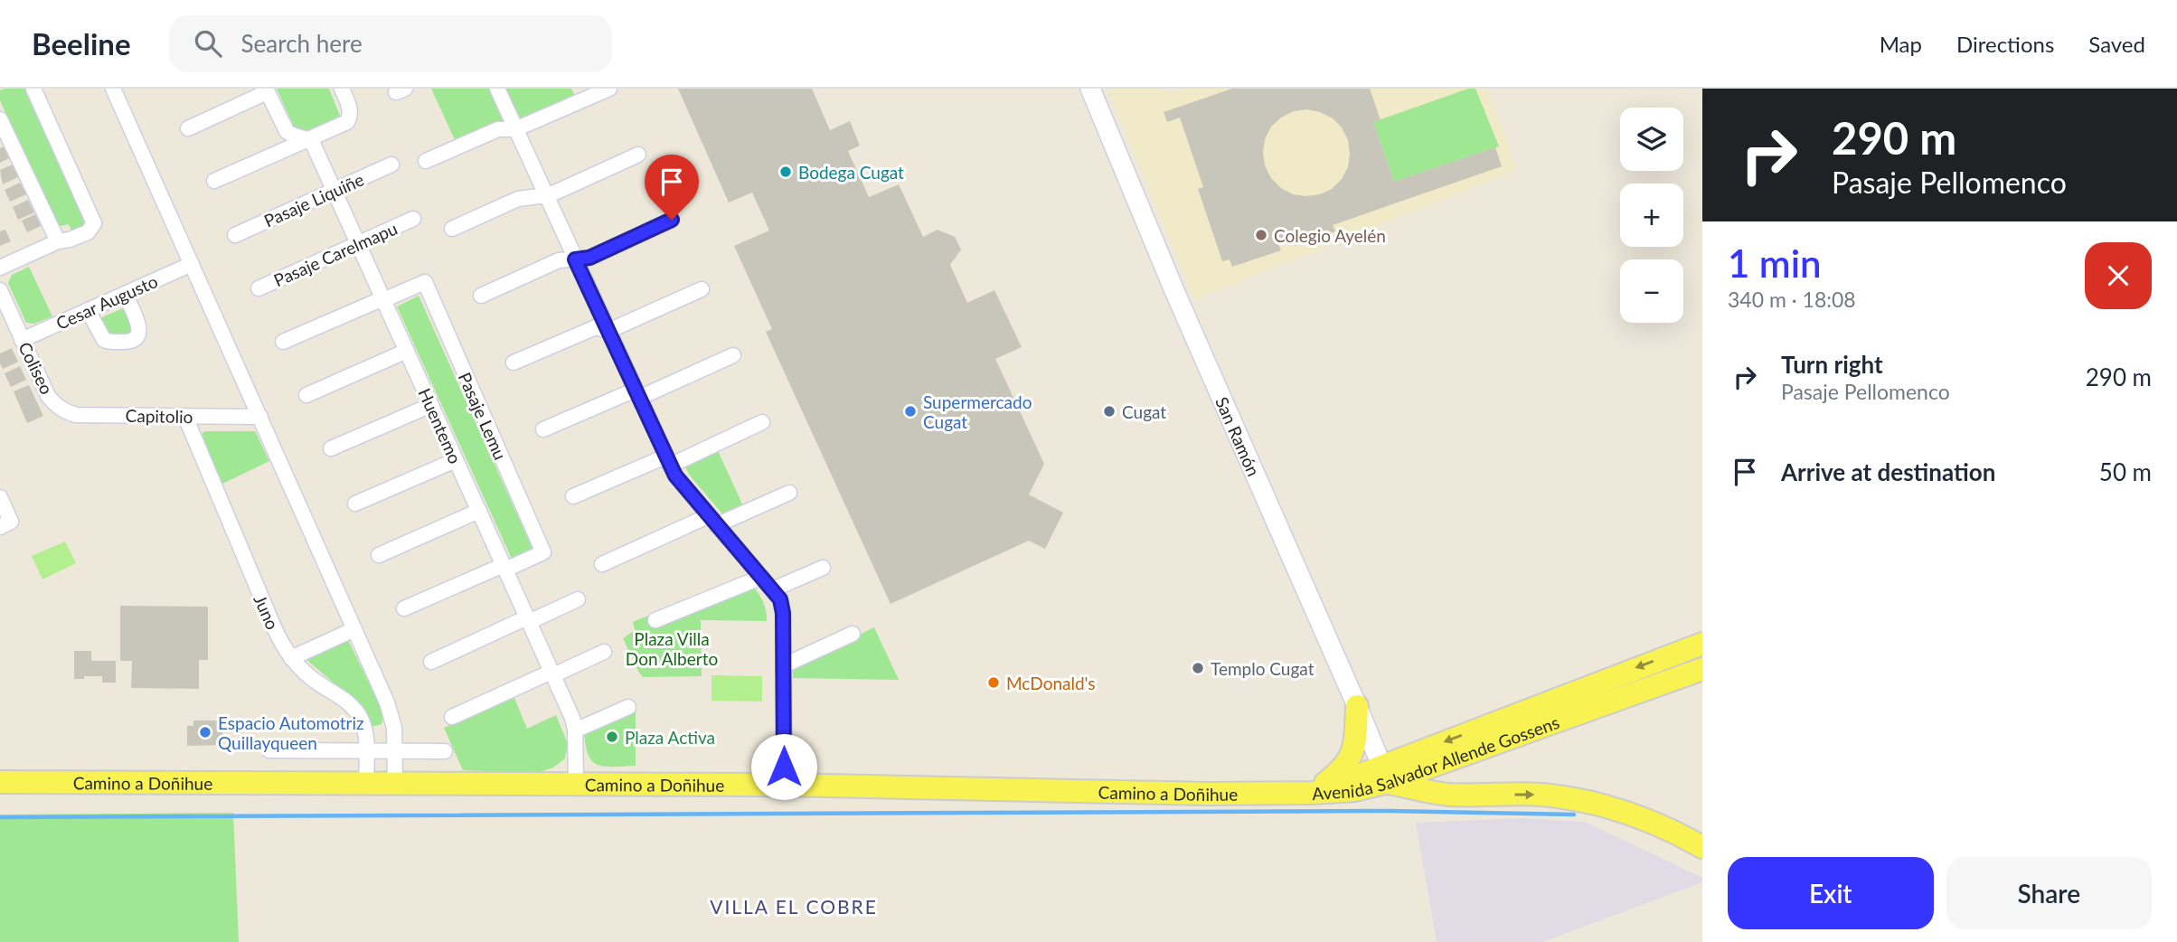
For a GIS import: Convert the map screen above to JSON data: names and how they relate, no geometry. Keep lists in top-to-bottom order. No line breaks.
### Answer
{"streets":{"main road":["Avenida Salvador Allende Gossens","Camino a Doñihue"],"street":["Pasaje Liquiñe","Pasaje Carelmapu","Cesar Augusto","Coliseo","Capitolio","Pasaje Lemu","Huentemo","San Ramón","Juno"]},"crossings":[["Pasaje Liquiñe","Huentemo"],["Pasaje Carelmapu","Huentemo"],["Cesar Augusto","Coliseo"],["Coliseo","Capitolio"],["Capitolio","Juno"],["Pasaje Lemu","Huentemo"],["Huentemo","Camino a Doñihue"],["San Ramón","Avenida Salvador Allende Gossens"],["Juno","Camino a Doñihue"],["Avenida Salvador Allende Gossens","Camino a Doñihue"]],"districts":["VILLA EL COBRE"],"parks":["Plaza Villa Don Alberto"],"places":["Bodega Cugat","Colegio Ayelén","Supermercado Cugat","Cugat","Templo Cugat","McDonald's","Espacio Automotriz Quillayqueen","Plaza Activa"],"page":{"header":"Beeline","search":"Search here","nav":["Map","Directions","Saved"],"turn":["290 m","Pasaje Pellomenco"],"map_buttons":["+","−"],"heading":["1 min","340 m · 18:08"],"list":[{"name":"Turn right","note":"Pasaje Pellomenco","value":"290 m"},{"name":"Arrive at destination","value":"50 m"}],"buttons":["Exit","Share"]}}
